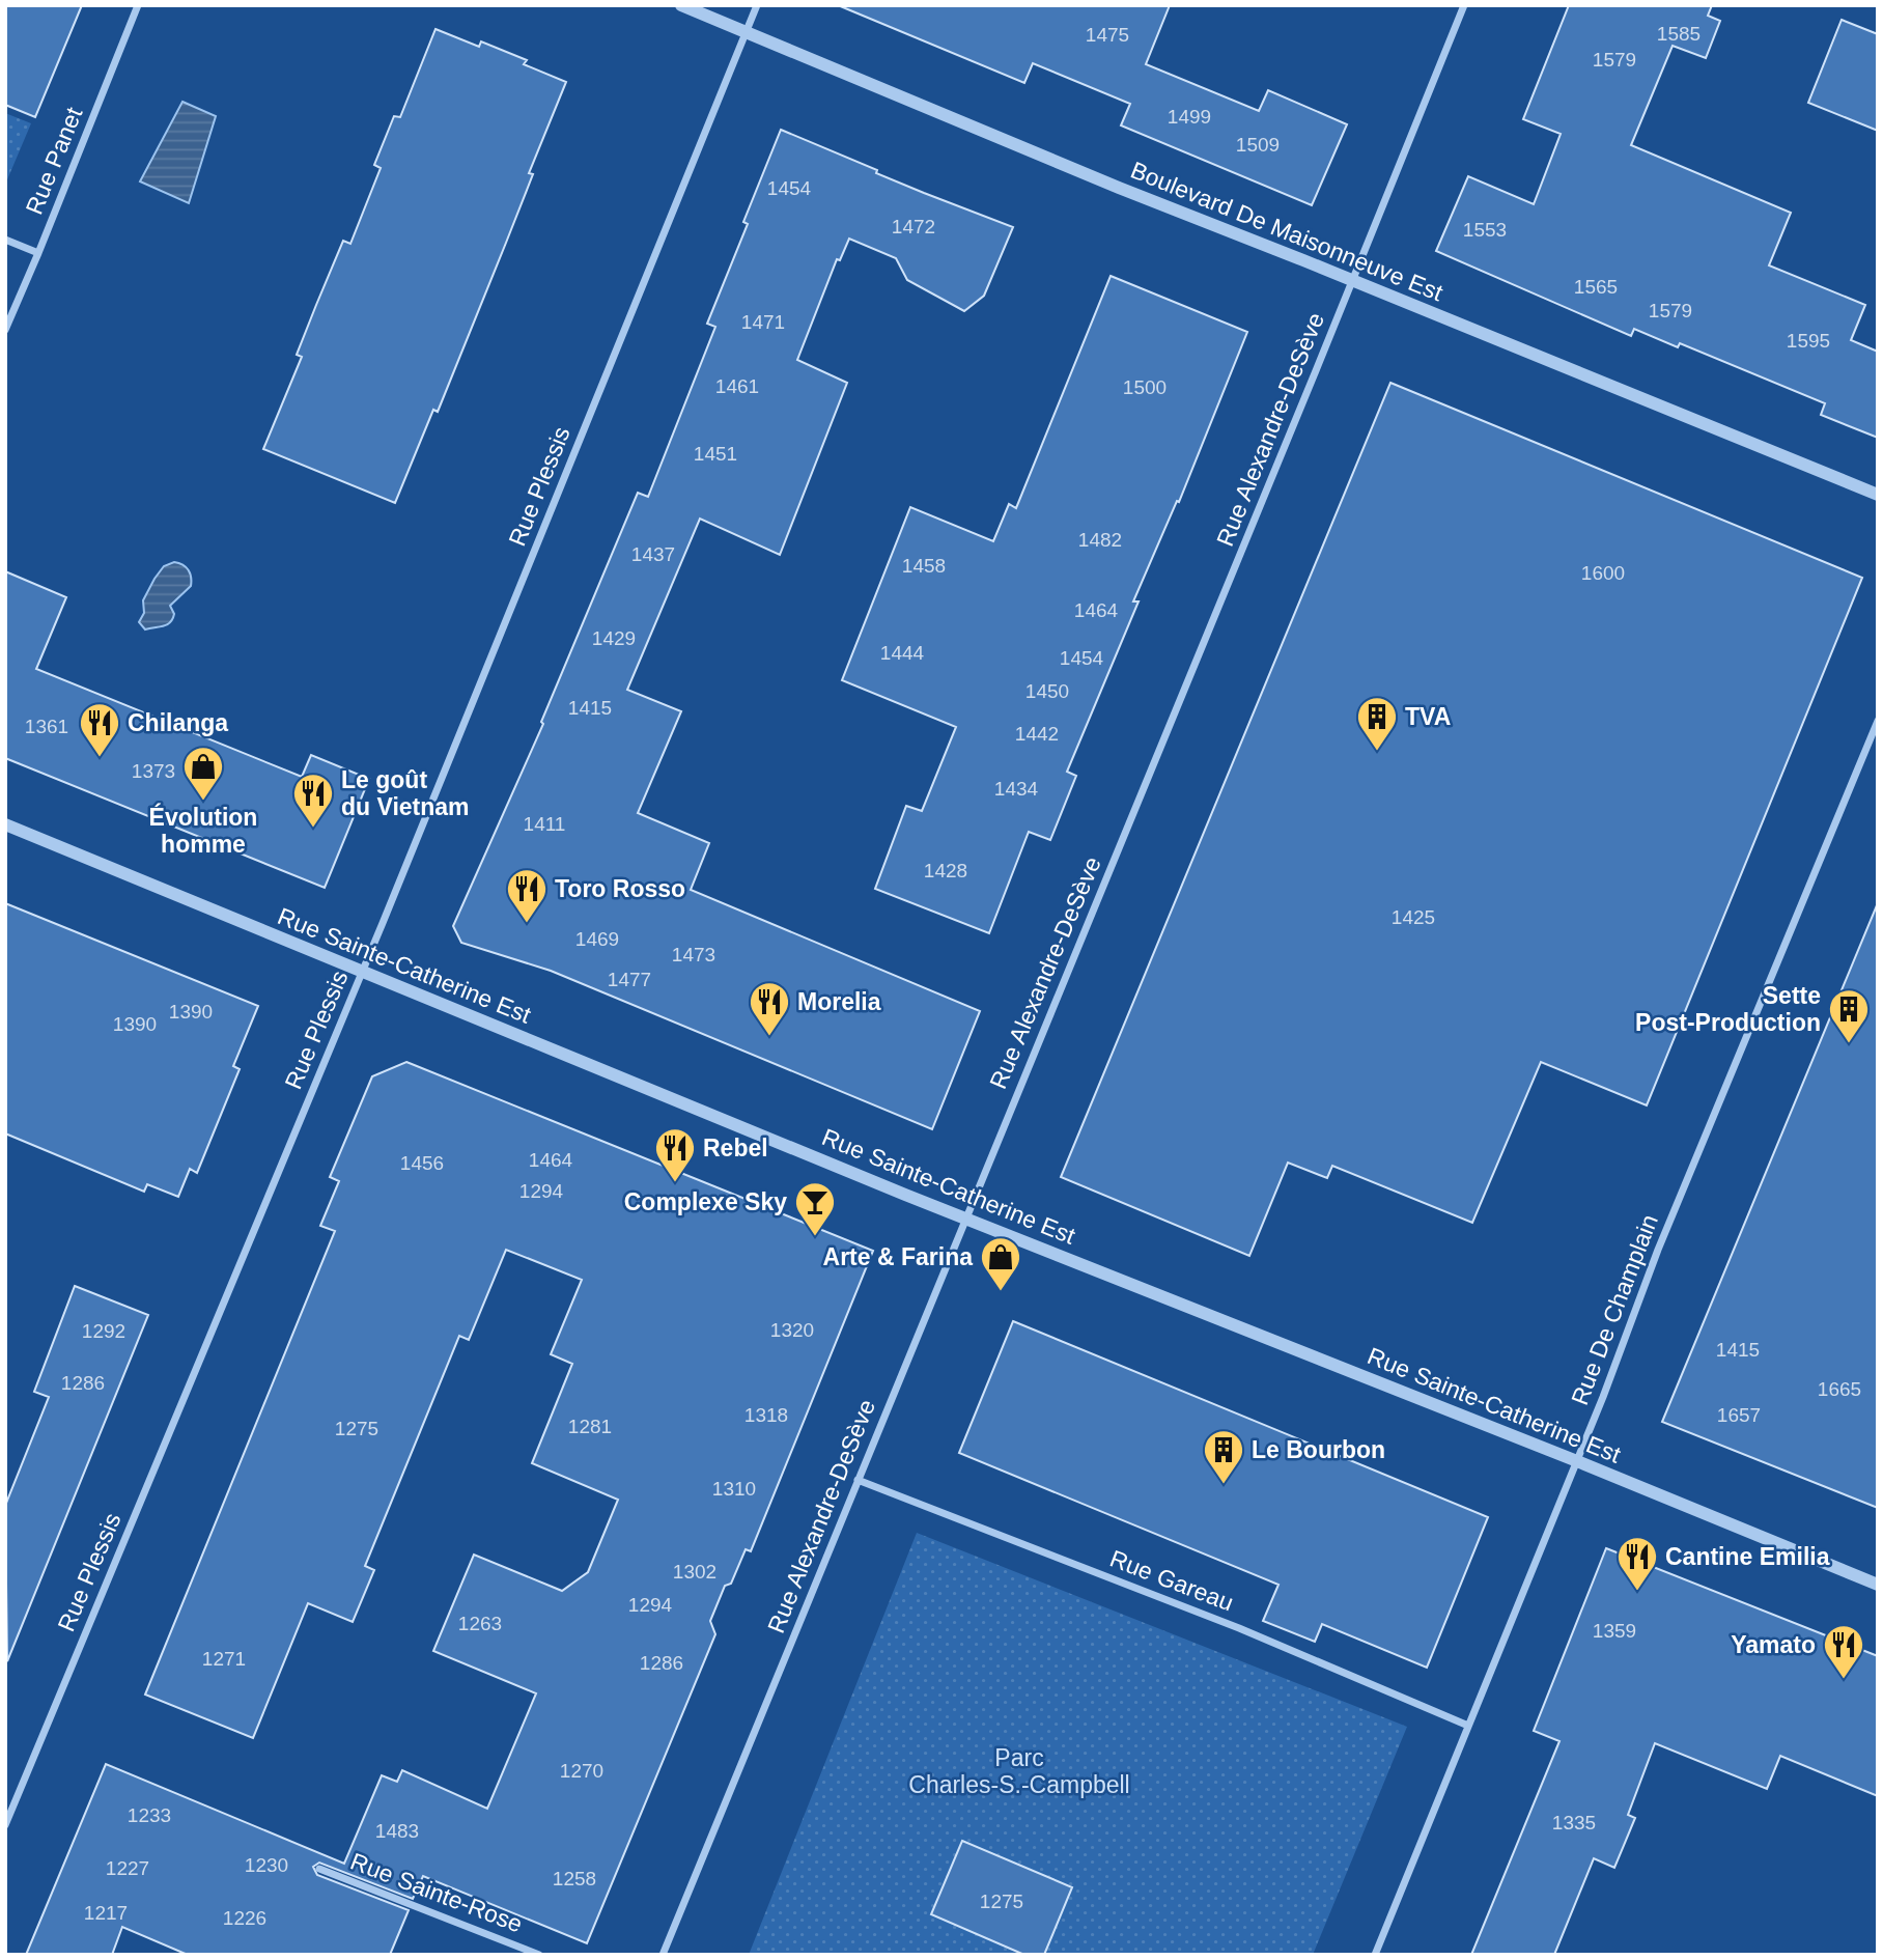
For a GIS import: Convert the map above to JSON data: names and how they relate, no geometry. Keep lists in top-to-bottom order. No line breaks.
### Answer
{"streets":{"street":["Rue Panet","Boulevard De Maisonneuve Est","Rue Alexandre-DeSève","Rue Plessis","Rue Sainte-Catherine Est","Rue De Champlain","Rue Gareau","Rue Sainte-Rose"]},"crossings":[["Boulevard De Maisonneuve Est","Rue Alexandre-DeSève"],["Boulevard De Maisonneuve Est","Rue Plessis"],["Rue Alexandre-DeSève","Rue Sainte-Catherine Est"],["Rue Alexandre-DeSève","Rue Gareau"],["Rue Plessis","Rue Sainte-Catherine Est"],["Rue Sainte-Catherine Est","Rue De Champlain"],["Rue De Champlain","Rue Gareau"]],"parks":["Parc Charles-S.-Campbell"],"places":{"building":["TVA","Sette Post-Production","Le Bourbon"],"restaurant":["Chilanga","Le goût du Vietnam","Toro Rosso","Morelia","Rebel","Cantine Emilia","Yamato"],"shop":["Évolution homme","Arte & Farina"],"bar":["Complexe Sky"]},"house_numbers":["1585","1475","1579","1499","1509","1454","1472","1553","1565","1579","1471","1595","1461","1500","1451","1482","1437","1458","1600","1464","1429","1444","1454","1450","1415","1361","1442","1373","1434","1411","1428","1425","1469","1473","1477","1390","1390","1464","1456","1294","1320","1292","1415","1286","1665","1318","1657","1281","1275","1310","1302","1294","1263","1359","1271","1286","1270","1233","1335","1483","1230","1227","1258","1275","1217","1226"]}
